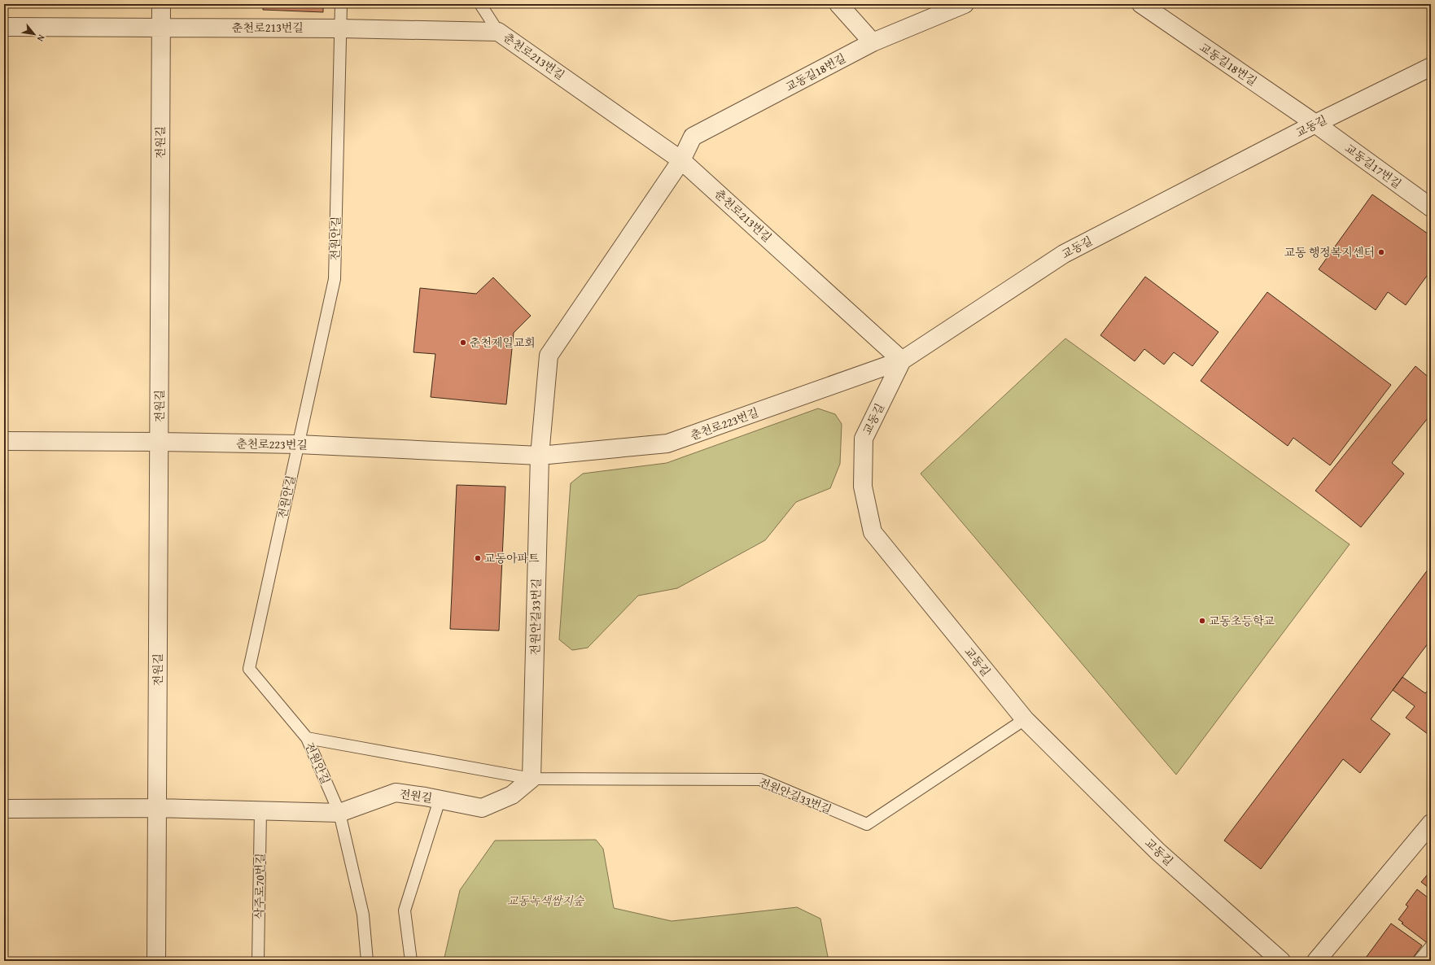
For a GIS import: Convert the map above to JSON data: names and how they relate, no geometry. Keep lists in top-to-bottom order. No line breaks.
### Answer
{"streets":{"street":["춘천로213번길","교동길18번길","교동길","전원길","교동길17번길","춘천로223번길","전원안길33번길"],"lane":["전원안길","삭주로70번길"]},"crossings":[["춘천로213번길","교동길18번길"],["춘천로213번길","교동길"],["춘천로213번길","전원길"],["춘천로213번길","전원안길"],["춘천로213번길","춘천로223번길"],["교동길18번길","교동길"],["교동길18번길","교동길17번길"],["교동길","교동길17번길"],["교동길","춘천로223번길"],["교동길","전원안길33번길"],["전원길","전원안길"],["전원길","춘천로223번길"],["전원길","전원안길33번길"],["전원길","삭주로70번길"],["전원안길","춘천로223번길"],["전원안길","전원안길33번길"],["춘천로223번길","전원안길33번길"]],"parks":["교동녹색쌈지숲"],"places":["교동 행정복지센터","춘천제일교회","교동아파트","교동초등학교"],"north":"bottom right"}
